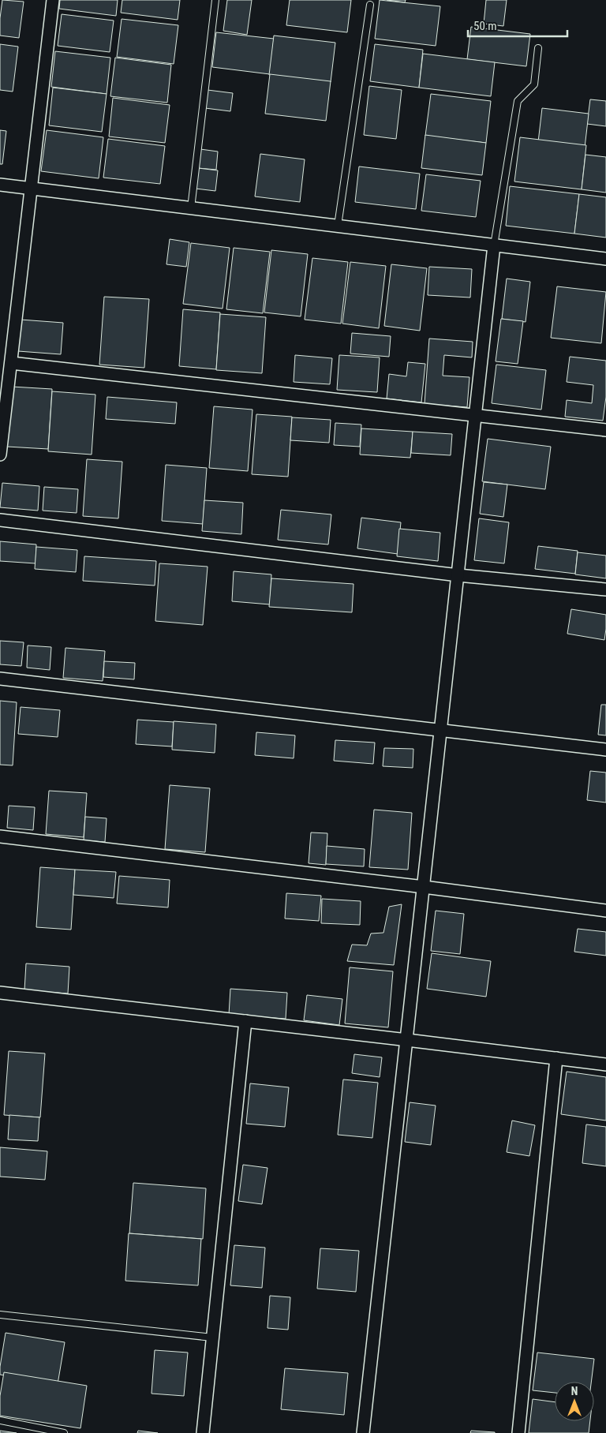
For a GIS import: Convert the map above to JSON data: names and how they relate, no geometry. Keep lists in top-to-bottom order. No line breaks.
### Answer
{"scale_bar":"50 m","north":"top"}
